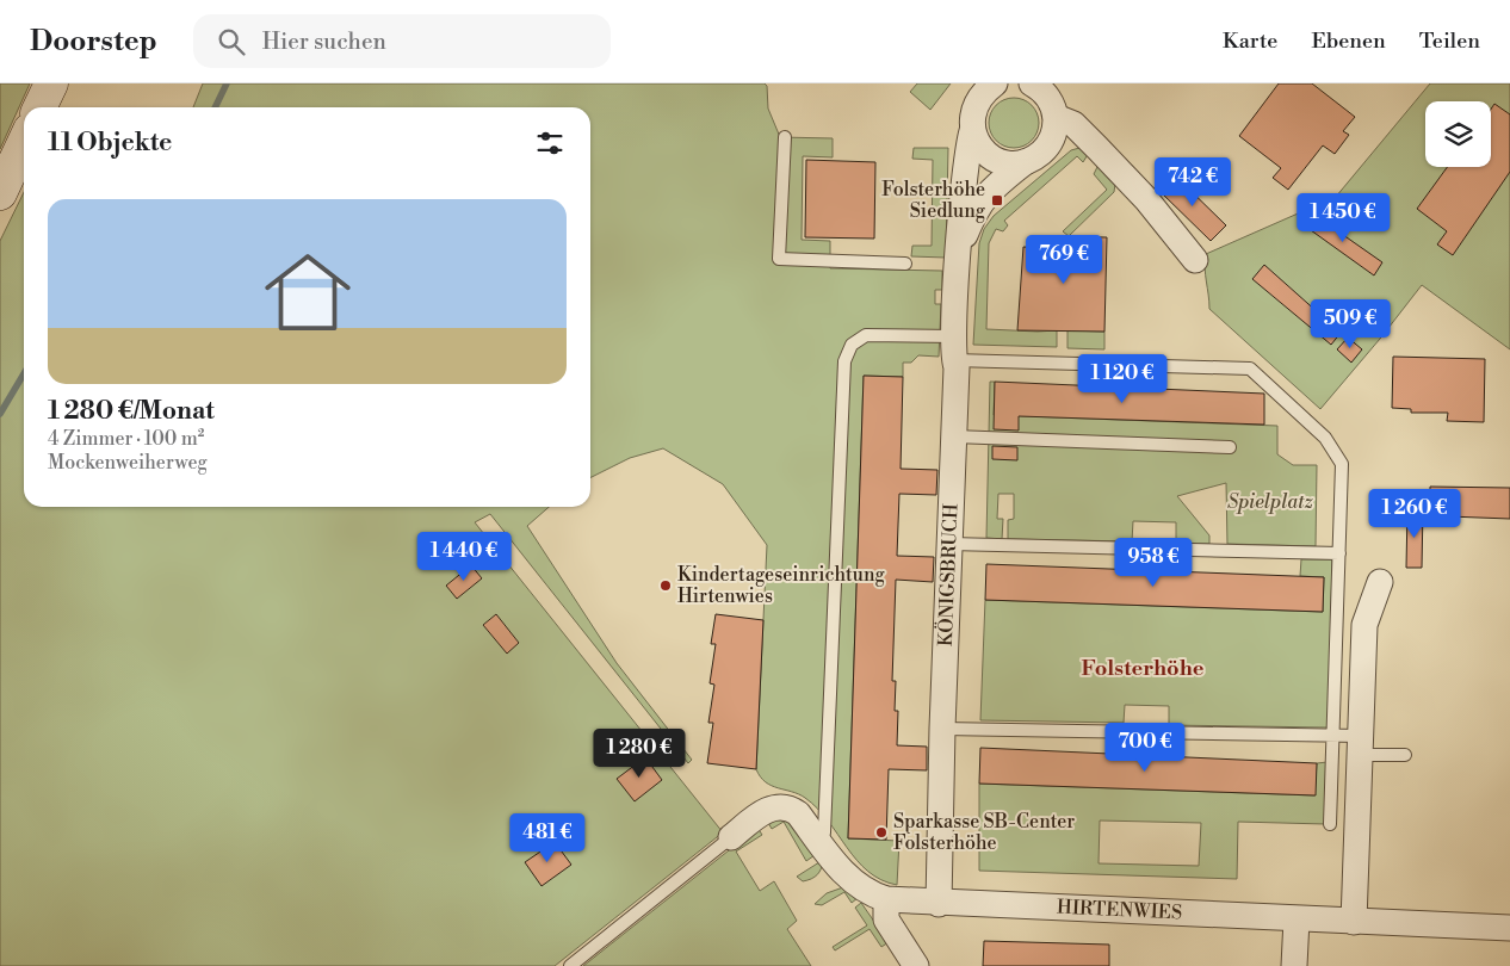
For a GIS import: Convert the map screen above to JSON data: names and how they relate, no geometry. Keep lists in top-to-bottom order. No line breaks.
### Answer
{"streets":{"street":["KÖNIGSBRUCH","HIRTENWIES"]},"crossings":[["KÖNIGSBRUCH","HIRTENWIES"]],"districts":["Folsterhöhe"],"parks":["Spielplatz"],"places":{"transit":["Folsterhöhe Siedlung"],"other":["Kindertageseinrichtung Hirtenwies","Sparkasse SB-Center Folsterhöhe"]},"page":{"header":"Doorstep","search":"Hier suchen","nav":["Karte","Ebenen","Teilen"],"heading":"11 Objekte","price":["742 €","1 450 €","769 €","509 €","1 120 €","1 260 €","1 440 €","958 €","700 €","1 280 €","481 €"],"list":[{"name":"1 280 €/Monat","note":"4 Zimmer · 100 m² · Mockenweiherweg"}]}}
